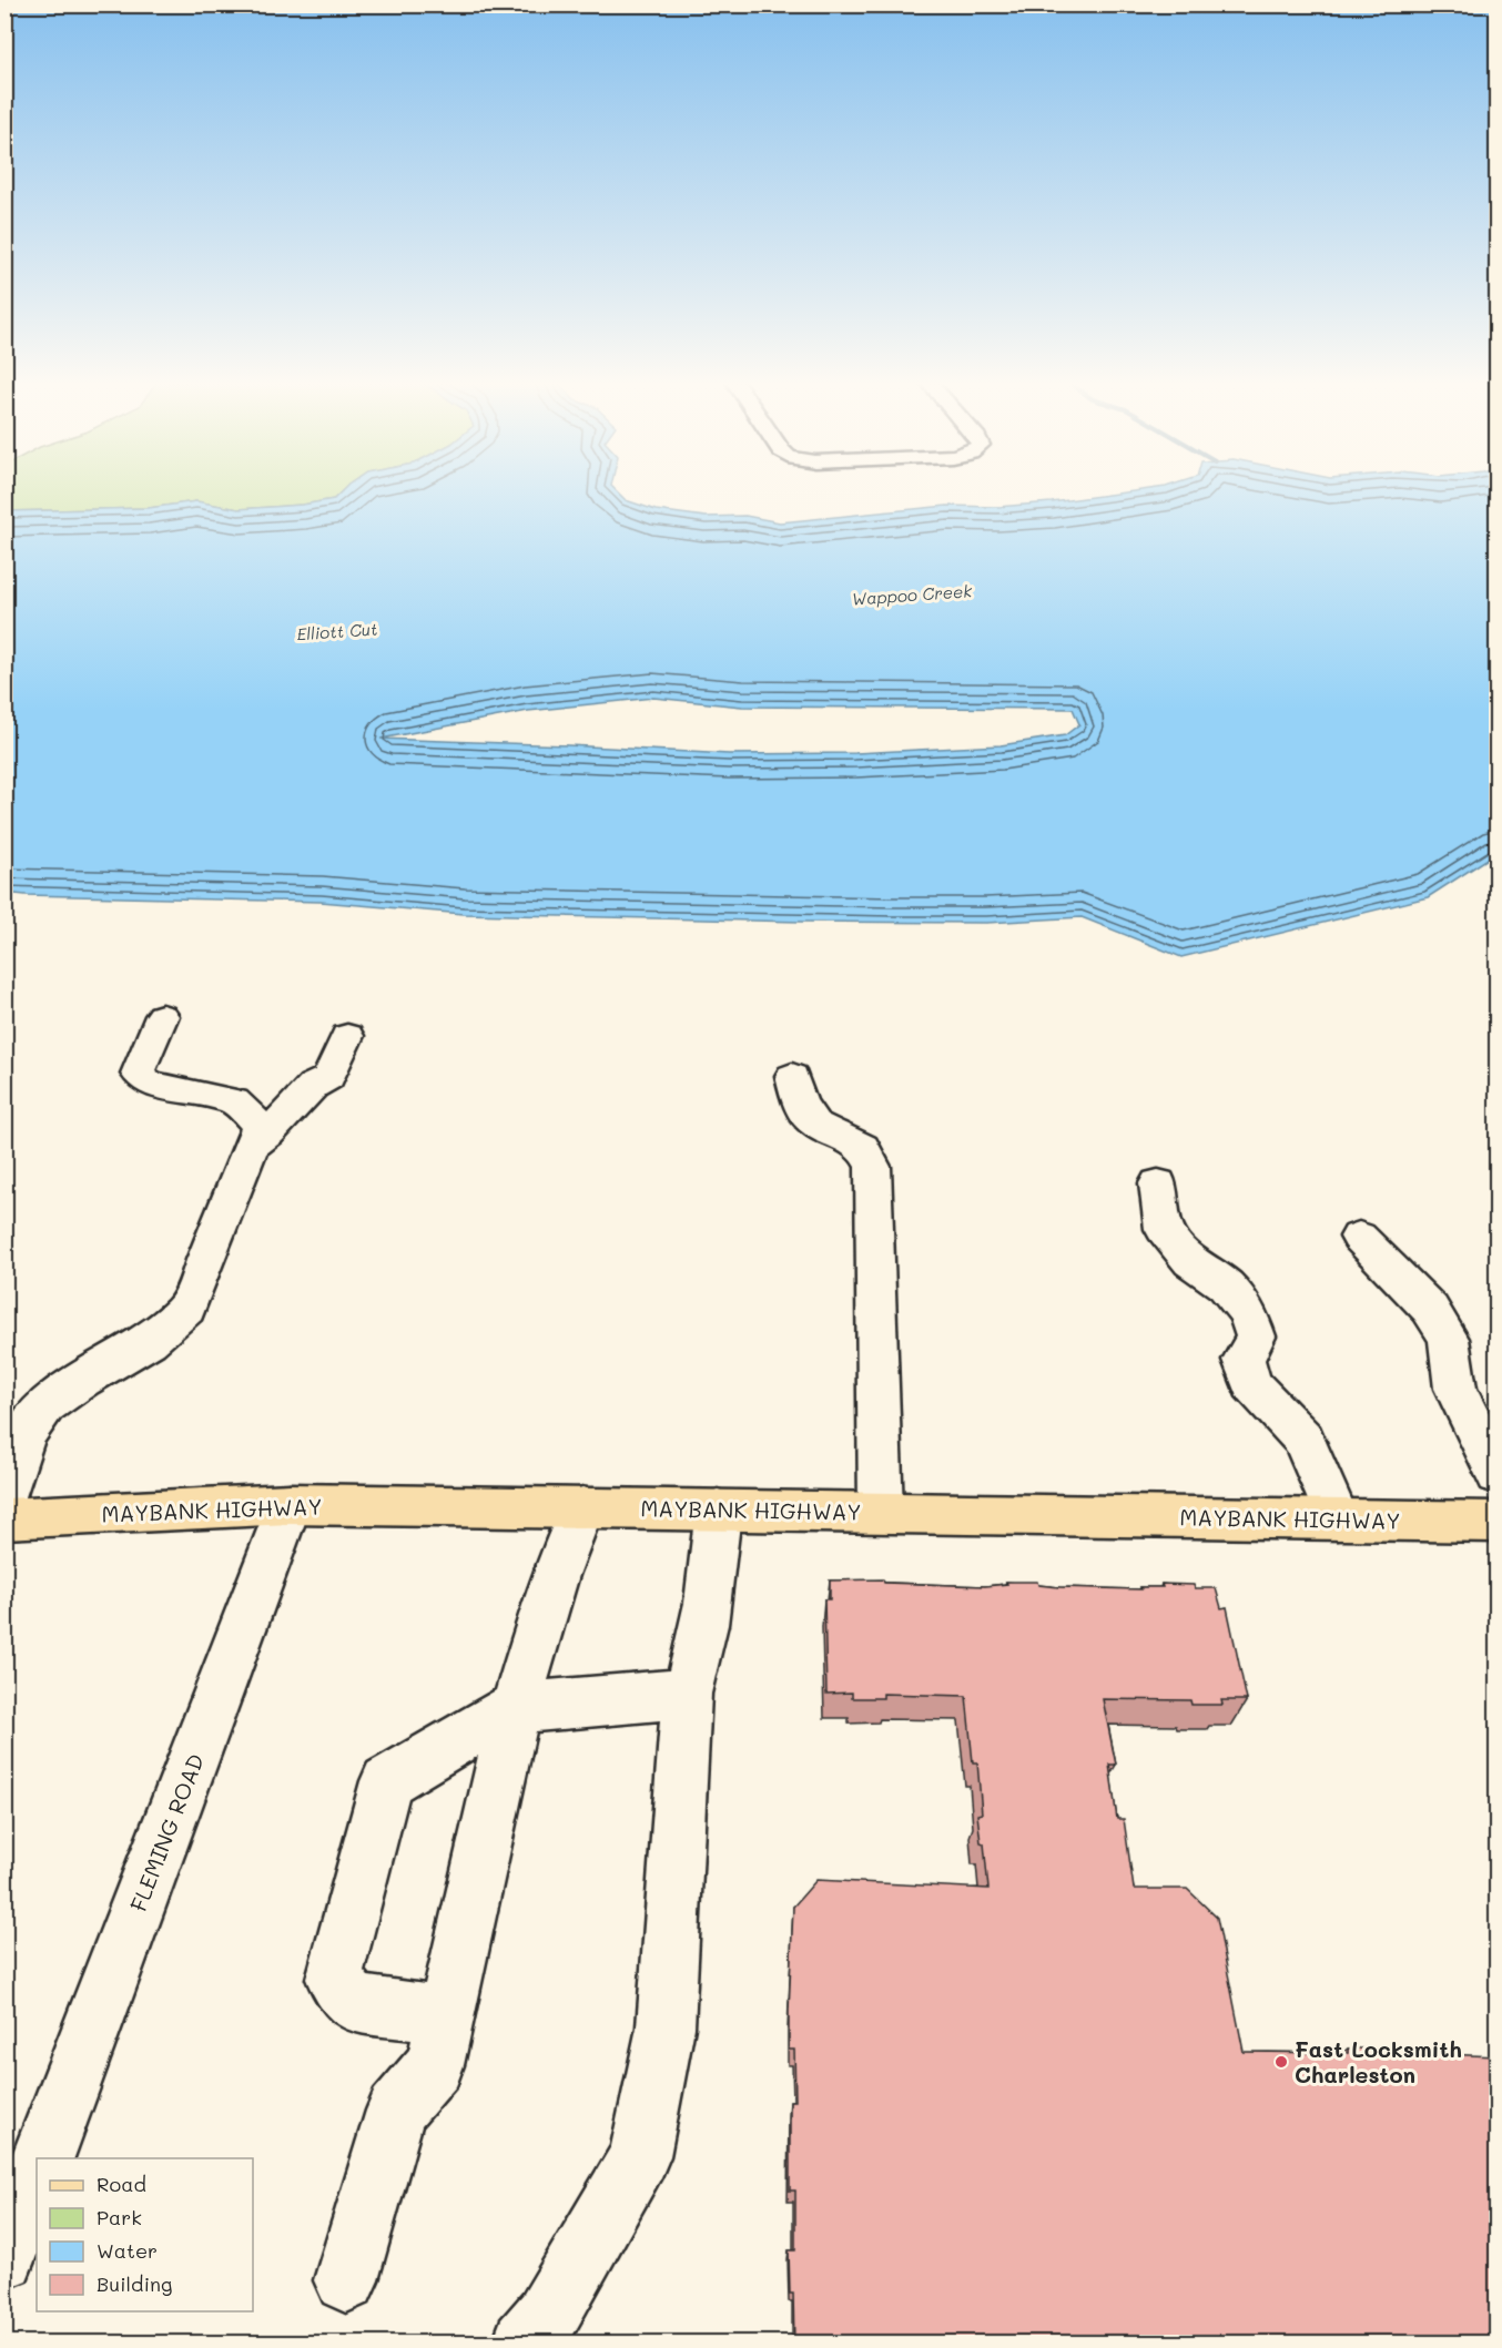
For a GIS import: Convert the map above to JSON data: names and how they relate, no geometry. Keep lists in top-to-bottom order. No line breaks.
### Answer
{"streets":{"main road":["MAYBANK HIGHWAY"],"street":["FLEMING ROAD"]},"crossings":[["MAYBANK HIGHWAY","FLEMING ROAD"]],"water":["Wappoo Creek","Elliott Cut"],"places":["Fast Locksmith Charleston"],"legend":["Road","Park","Water","Building"]}
